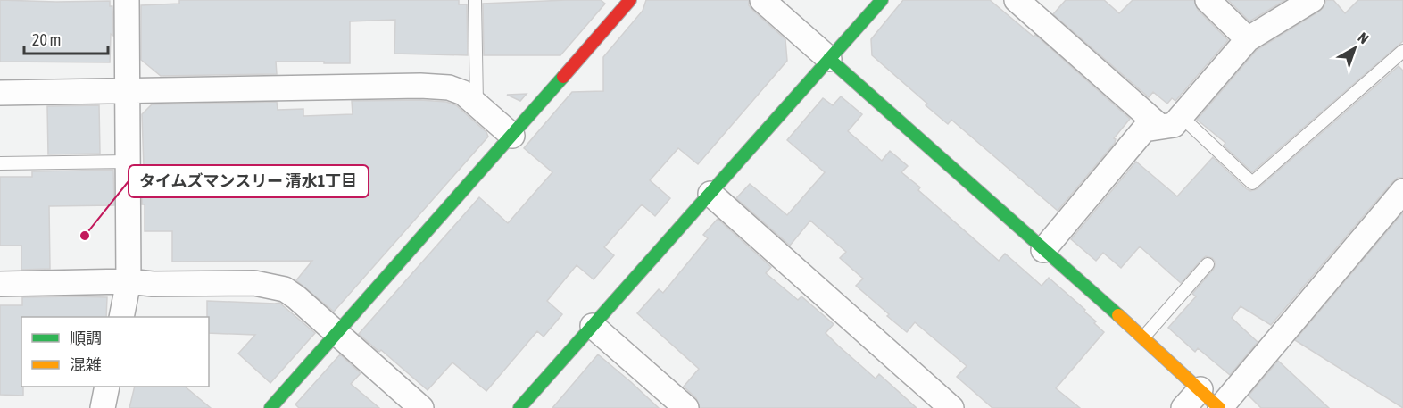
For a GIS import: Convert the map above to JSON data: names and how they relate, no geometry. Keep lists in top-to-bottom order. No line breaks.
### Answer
{"places":["タイムズマンスリー 清水1丁目"],"legend":["順調","混雑"],"scale_bar":"20 m","north":"top right"}
